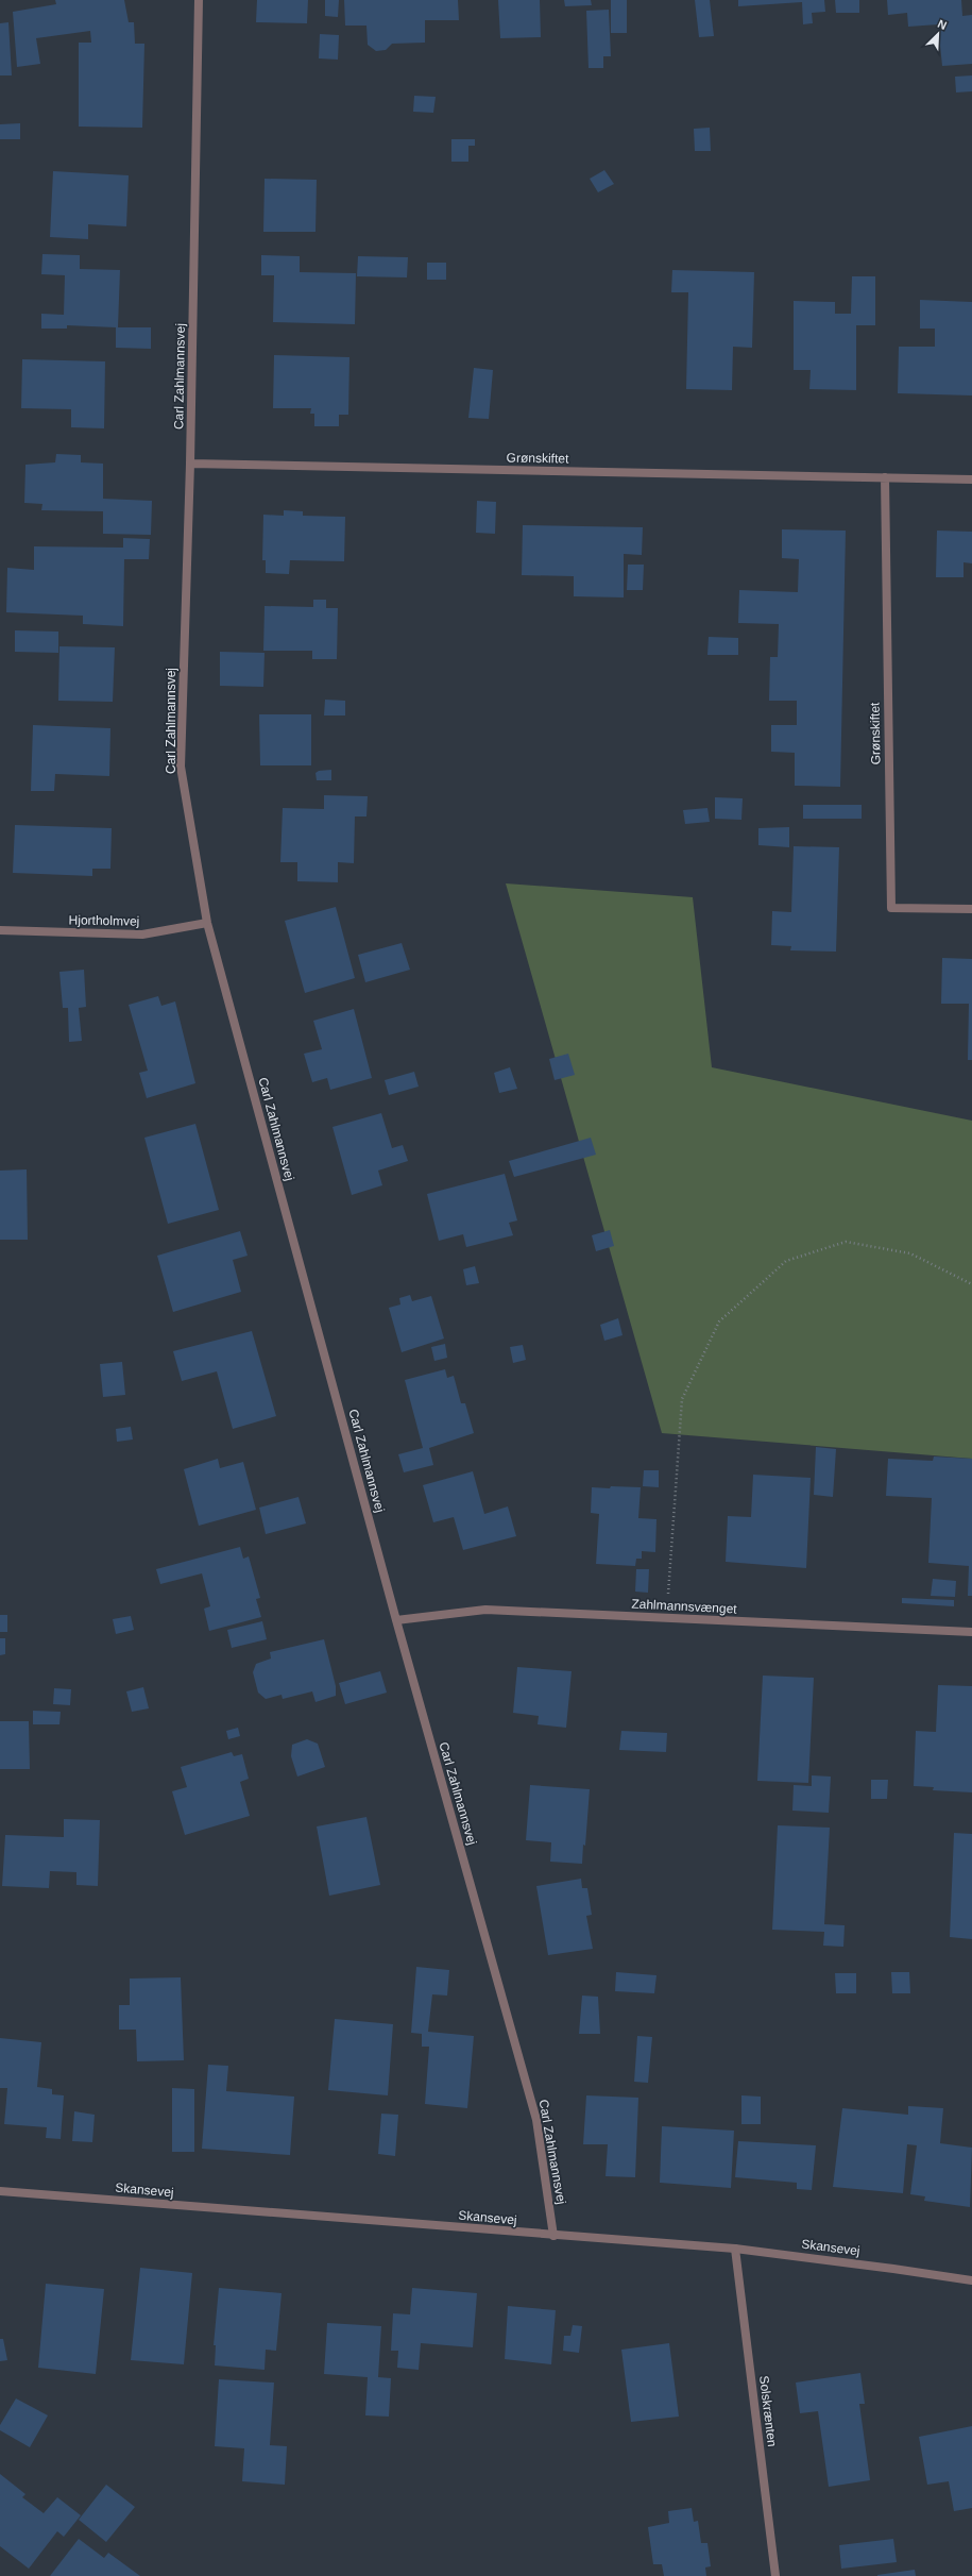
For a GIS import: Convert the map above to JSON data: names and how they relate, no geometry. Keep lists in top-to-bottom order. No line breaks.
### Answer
{"streets":{"street":["Carl Zahlmannsvej","Grønskiftet","Hjortholmvej","Zahlmannsvænget","Skansevej","Solskrænten"]},"crossings":[["Carl Zahlmannsvej","Grønskiftet"],["Carl Zahlmannsvej","Hjortholmvej"],["Carl Zahlmannsvej","Zahlmannsvænget"],["Carl Zahlmannsvej","Skansevej"],["Skansevej","Solskrænten"]],"north":"top right"}
